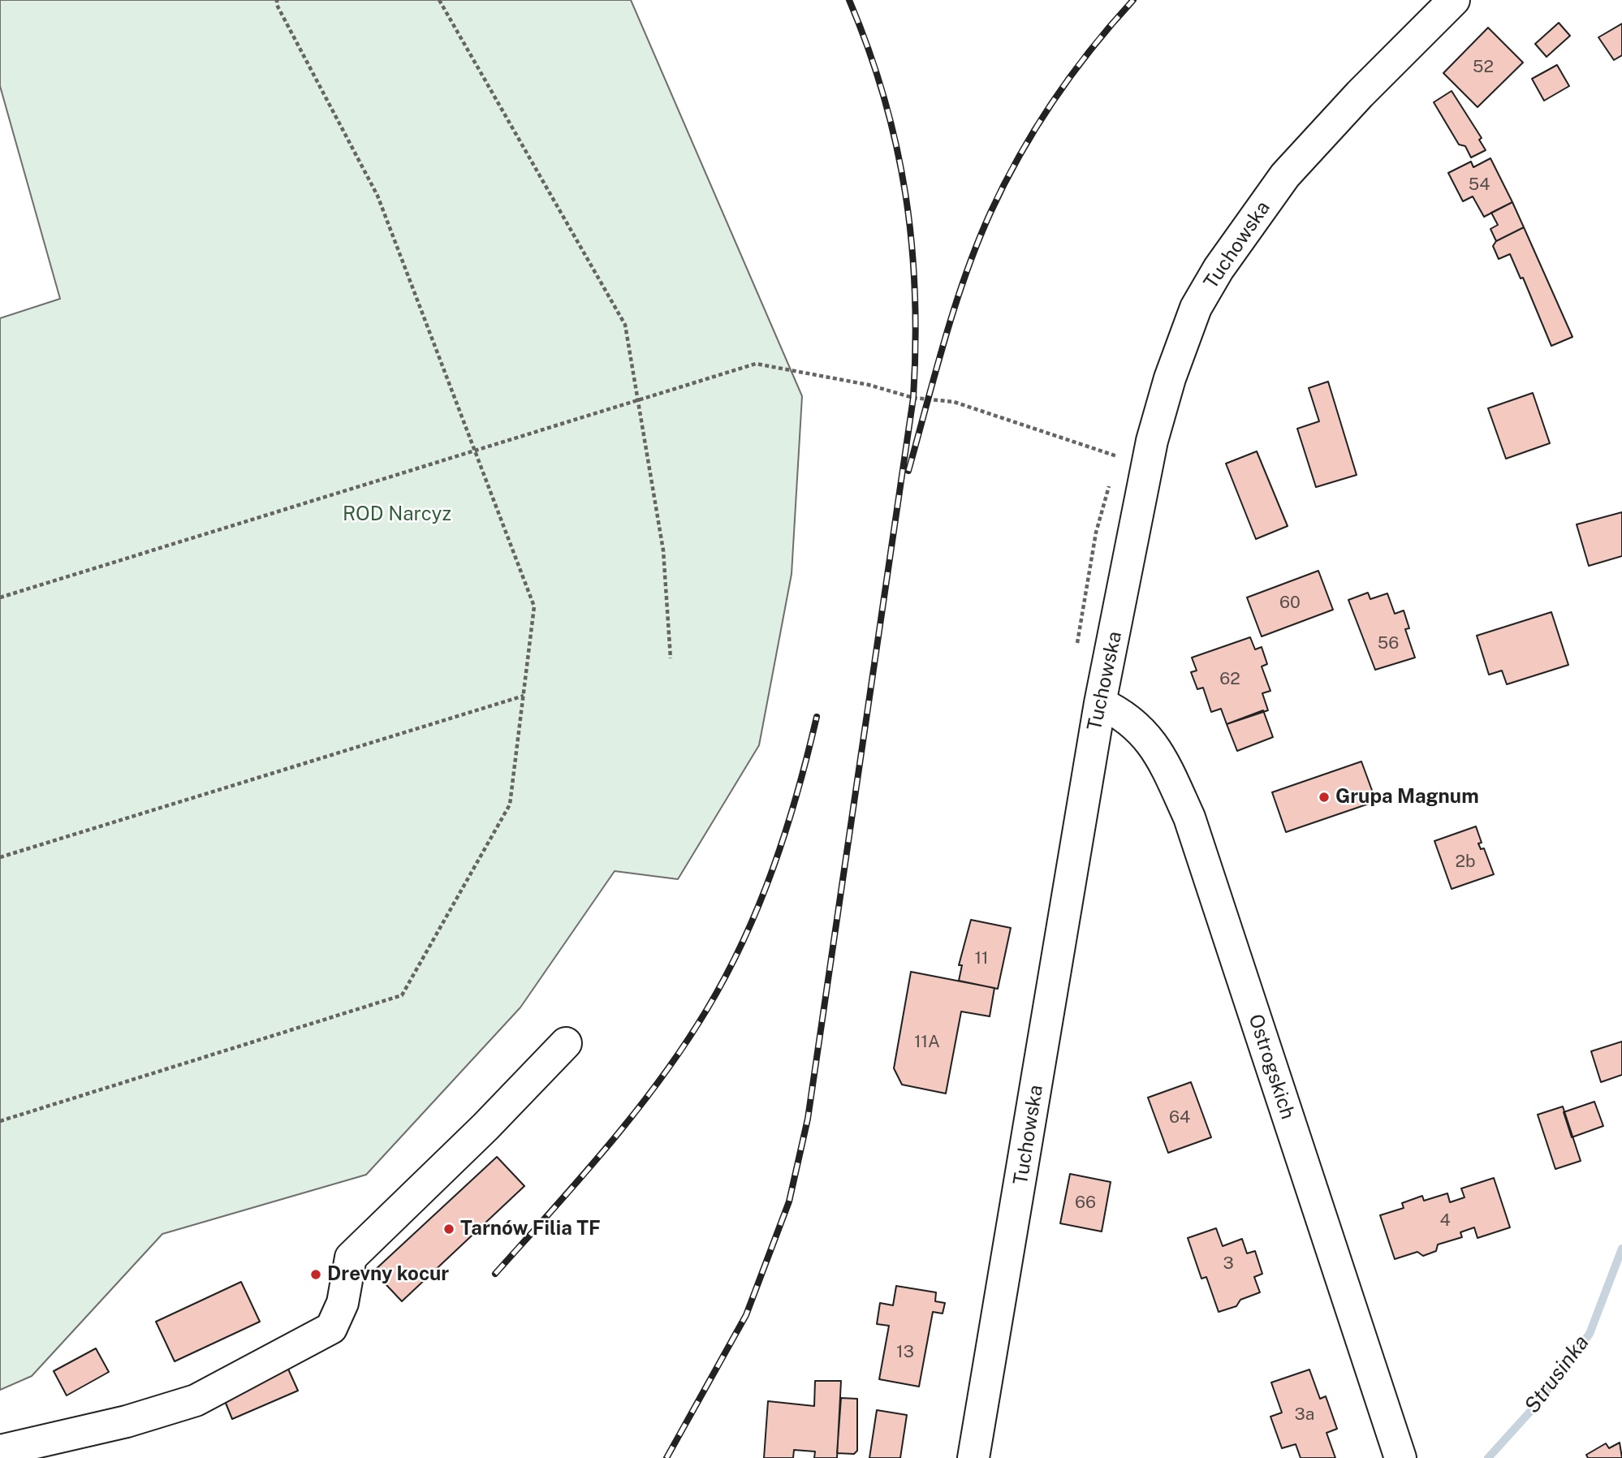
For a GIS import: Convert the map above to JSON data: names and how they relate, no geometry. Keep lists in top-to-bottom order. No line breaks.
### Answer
{"streets":{"street":["Tuchowska","Ostrogskich"]},"crossings":[["Tuchowska","Ostrogskich"]],"water":["Strusinka"],"parks":["ROD Narcyz"],"places":["Grupa Magnum","Tarnów Filia TF","Drevny kocur"],"house_numbers":["52","54","60","56","62","2b","11","11A","64","66","4","3","13","3a"]}
